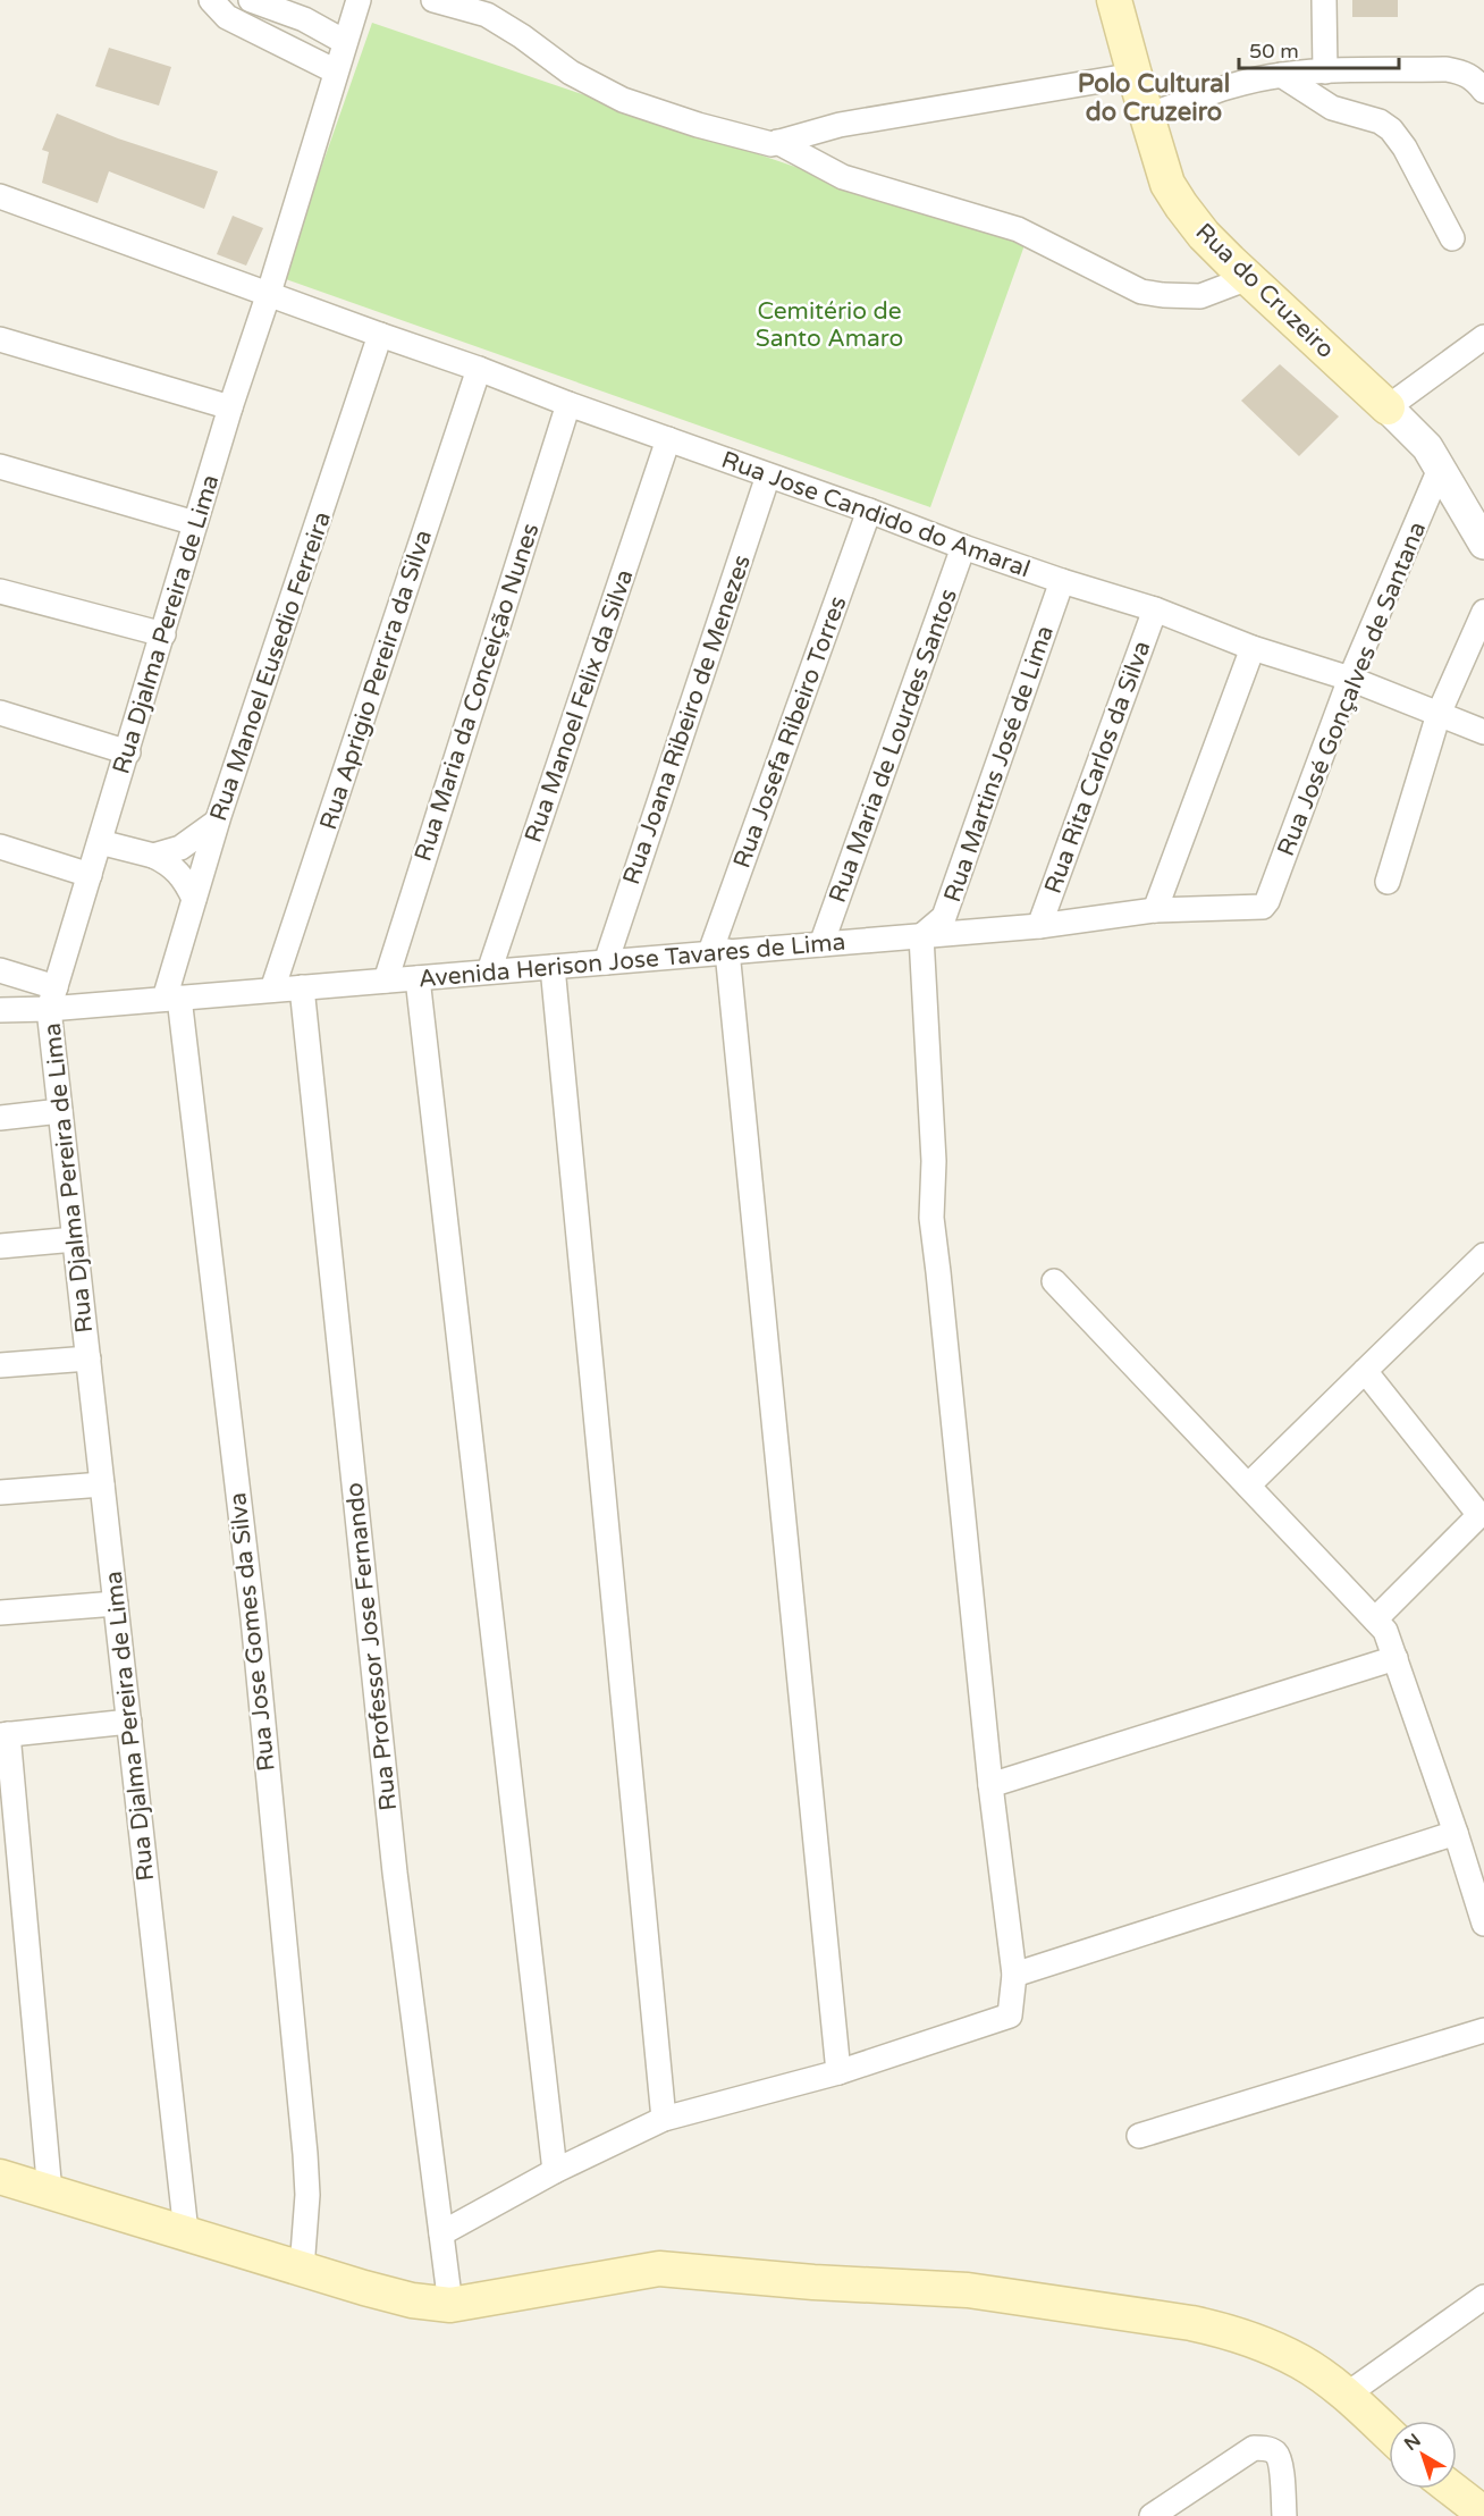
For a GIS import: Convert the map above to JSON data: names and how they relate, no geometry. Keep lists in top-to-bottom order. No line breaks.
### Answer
{"streets":{"main road":["Rua do Cruzeiro"],"street":["Rua Jose Candido do Amaral","Rua Djalma Pereira de Lima","Rua Manoel Eusedio Ferreira","Rua Aprigio Pereira da Silva","Rua José Gonçalves de Santana","Rua Maria da Conceição Nunes","Rua Manoel Felix da Silva","Rua Joana Ribeiro de Menezes","Rua Josefa Ribeiro Torres","Rua Maria de Lourdes Santos","Rua Martins José de Lima","Rua Rita Carlos da Silva","Avenida Herison Jose Tavares de Lima","Rua Jose Gomes da Silva","Rua Professor Jose Fernando"]},"crossings":[["Rua do Cruzeiro","Rua José Gonçalves de Santana"],["Rua Jose Candido do Amaral","Rua Djalma Pereira de Lima"],["Rua Jose Candido do Amaral","Rua Manoel Eusedio Ferreira"],["Rua Jose Candido do Amaral","Rua Aprigio Pereira da Silva"],["Rua Jose Candido do Amaral","Rua José Gonçalves de Santana"],["Rua Jose Candido do Amaral","Rua Maria da Conceição Nunes"],["Rua Jose Candido do Amaral","Rua Manoel Felix da Silva"],["Rua Jose Candido do Amaral","Rua Joana Ribeiro de Menezes"],["Rua Jose Candido do Amaral","Rua Josefa Ribeiro Torres"],["Rua Jose Candido do Amaral","Rua Maria de Lourdes Santos"],["Rua Jose Candido do Amaral","Rua Martins José de Lima"],["Rua Jose Candido do Amaral","Rua Rita Carlos da Silva"],["Rua Djalma Pereira de Lima","Avenida Herison Jose Tavares de Lima"],["Rua Manoel Eusedio Ferreira","Avenida Herison Jose Tavares de Lima"],["Rua Manoel Eusedio Ferreira","Rua Jose Gomes da Silva"],["Rua Aprigio Pereira da Silva","Avenida Herison Jose Tavares de Lima"],["Rua José Gonçalves de Santana","Avenida Herison Jose Tavares de Lima"],["Rua Maria da Conceição Nunes","Avenida Herison Jose Tavares de Lima"],["Rua Manoel Felix da Silva","Avenida Herison Jose Tavares de Lima"],["Rua Joana Ribeiro de Menezes","Avenida Herison Jose Tavares de Lima"],["Rua Josefa Ribeiro Torres","Avenida Herison Jose Tavares de Lima"],["Rua Maria de Lourdes Santos","Avenida Herison Jose Tavares de Lima"],["Rua Martins José de Lima","Avenida Herison Jose Tavares de Lima"],["Rua Rita Carlos da Silva","Avenida Herison Jose Tavares de Lima"],["Avenida Herison Jose Tavares de Lima","Rua Jose Gomes da Silva"],["Avenida Herison Jose Tavares de Lima","Rua Professor Jose Fernando"]],"districts":["Polo Cultural do Cruzeiro"],"parks":["Cemitério de Santo Amaro"],"scale_bar":"50 m","north":"top left"}
